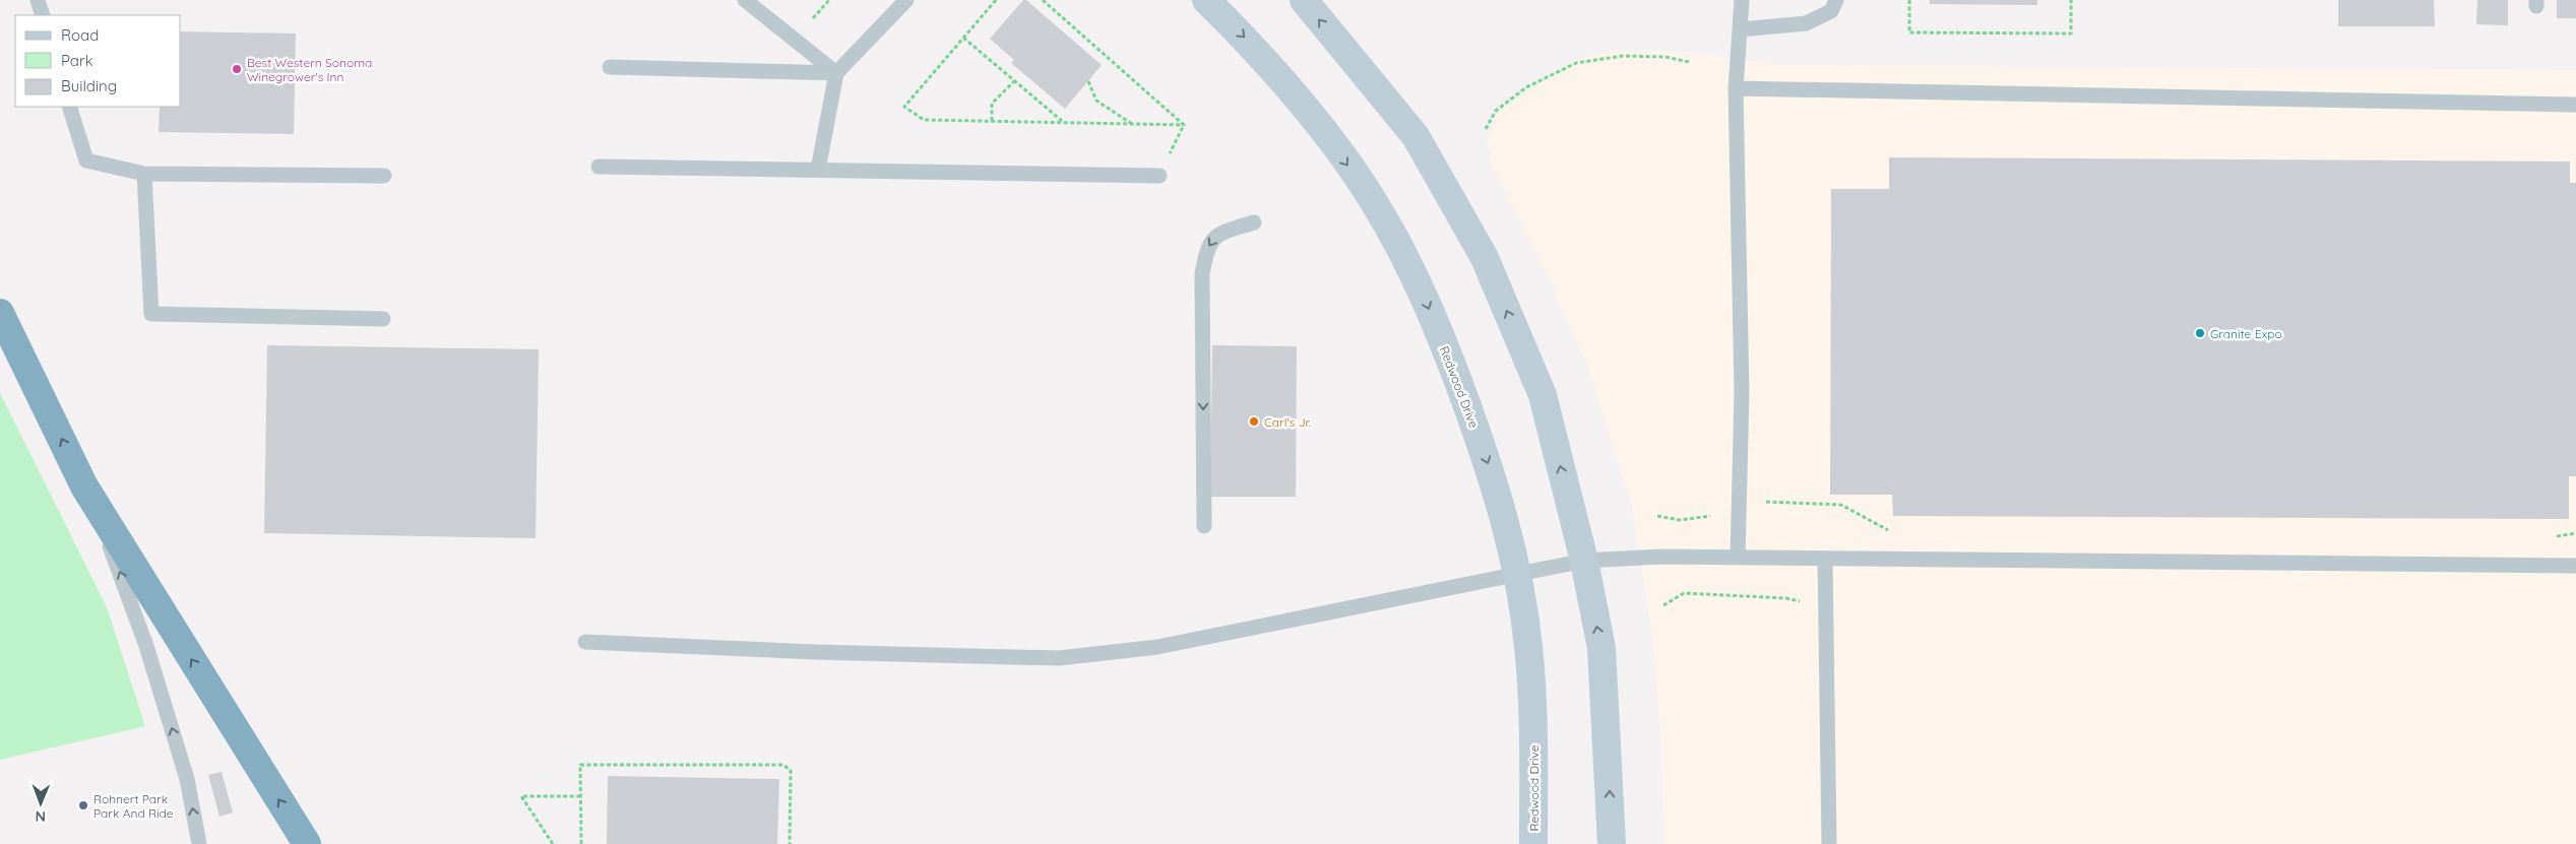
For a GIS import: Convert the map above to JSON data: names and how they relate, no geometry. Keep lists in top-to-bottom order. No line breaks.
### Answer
{"streets":{"main road":["Redwood Drive"]},"places":["Best Western Sonoma Winegrower's Inn","Granite Expo","Carl's Jr.","Rohnert Park Park And Ride"],"legend":["Road","Park","Building"],"north":"bottom"}
